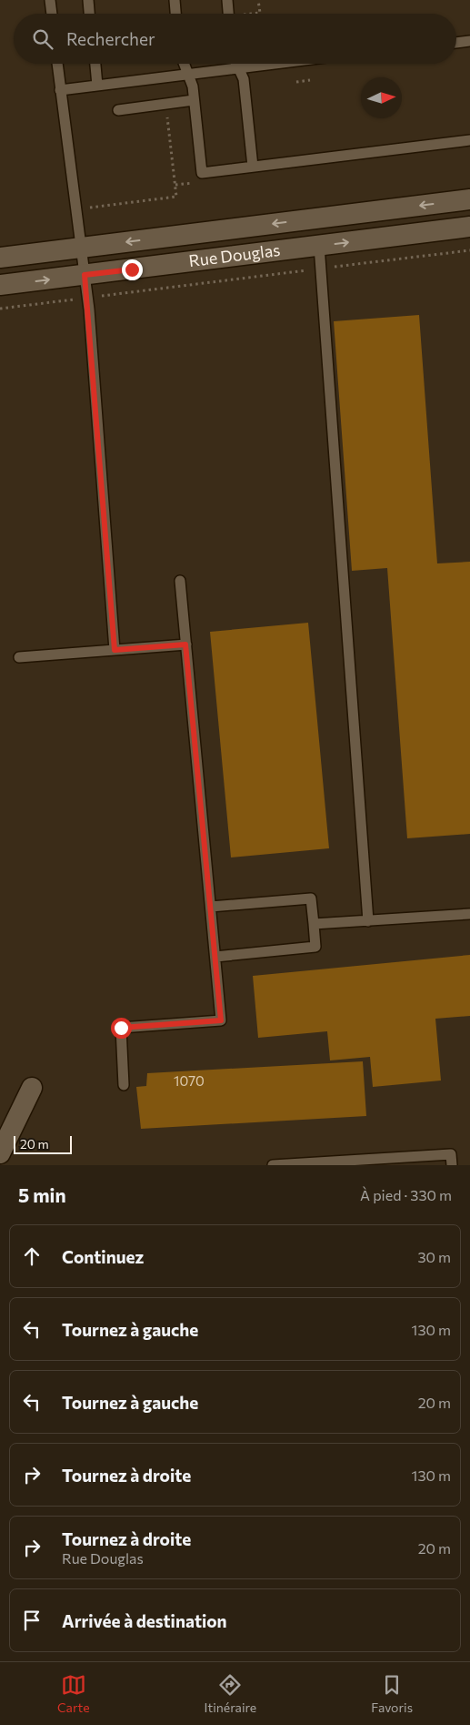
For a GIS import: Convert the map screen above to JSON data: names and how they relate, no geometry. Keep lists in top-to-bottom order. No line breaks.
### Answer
{"streets":{"street":["Rue Douglas"]},"house_numbers":["1070"],"scale_bar":"20 m","north":"right","page":{"search":"Rechercher","scale":"20 m","heading":["5 min","À pied · 330 m"],"list":[["Continuez","30 m"],["Tournez à gauche","130 m"],["Tournez à gauche","20 m"],["Tournez à droite","130 m"],["Tournez à droite","Rue Douglas","20 m"],"Arrivée à destination"],"nav":["Carte","Itinéraire","Favoris"]}}
